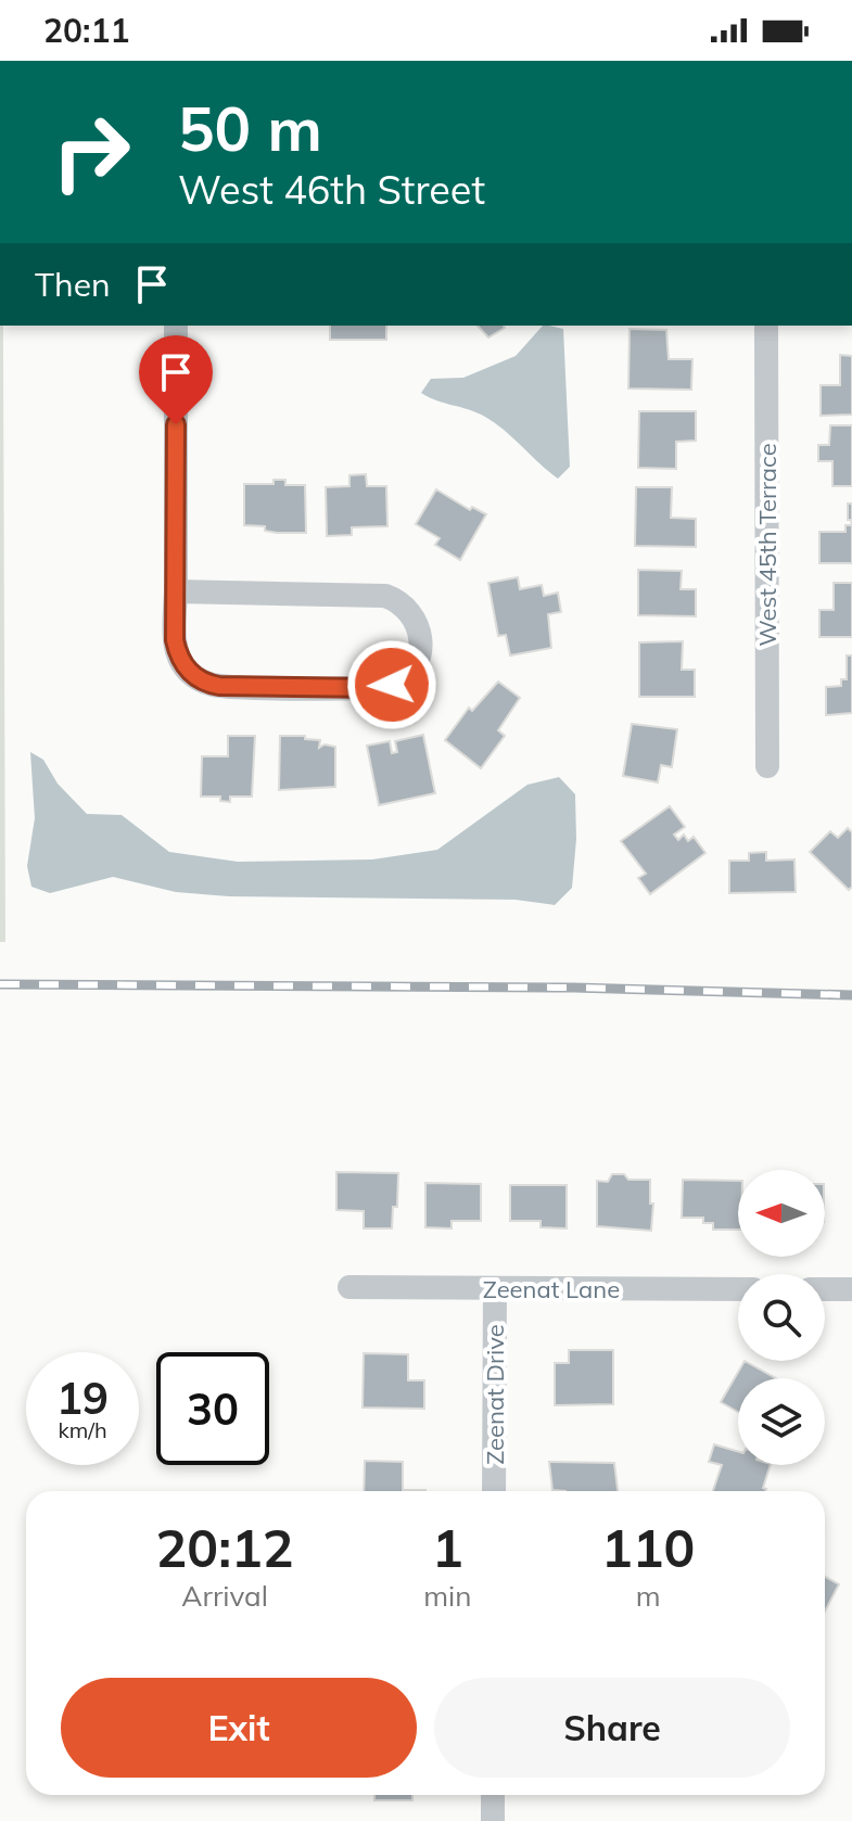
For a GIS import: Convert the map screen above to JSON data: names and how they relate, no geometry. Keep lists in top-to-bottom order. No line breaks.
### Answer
{"streets":{"street":["West 45th Terrace","Zeenat Lane","Zeenat Drive"]},"crossings":[["Zeenat Lane","Zeenat Drive"]],"north":"left","page":{"status":"20:11","turn":["50 m","West 46th Street"],"then":"Then","speed":"19 km/h","limit":"30","eta":["20:12","Arrival","1","min","110","m"],"buttons":["Exit","Share"]}}
